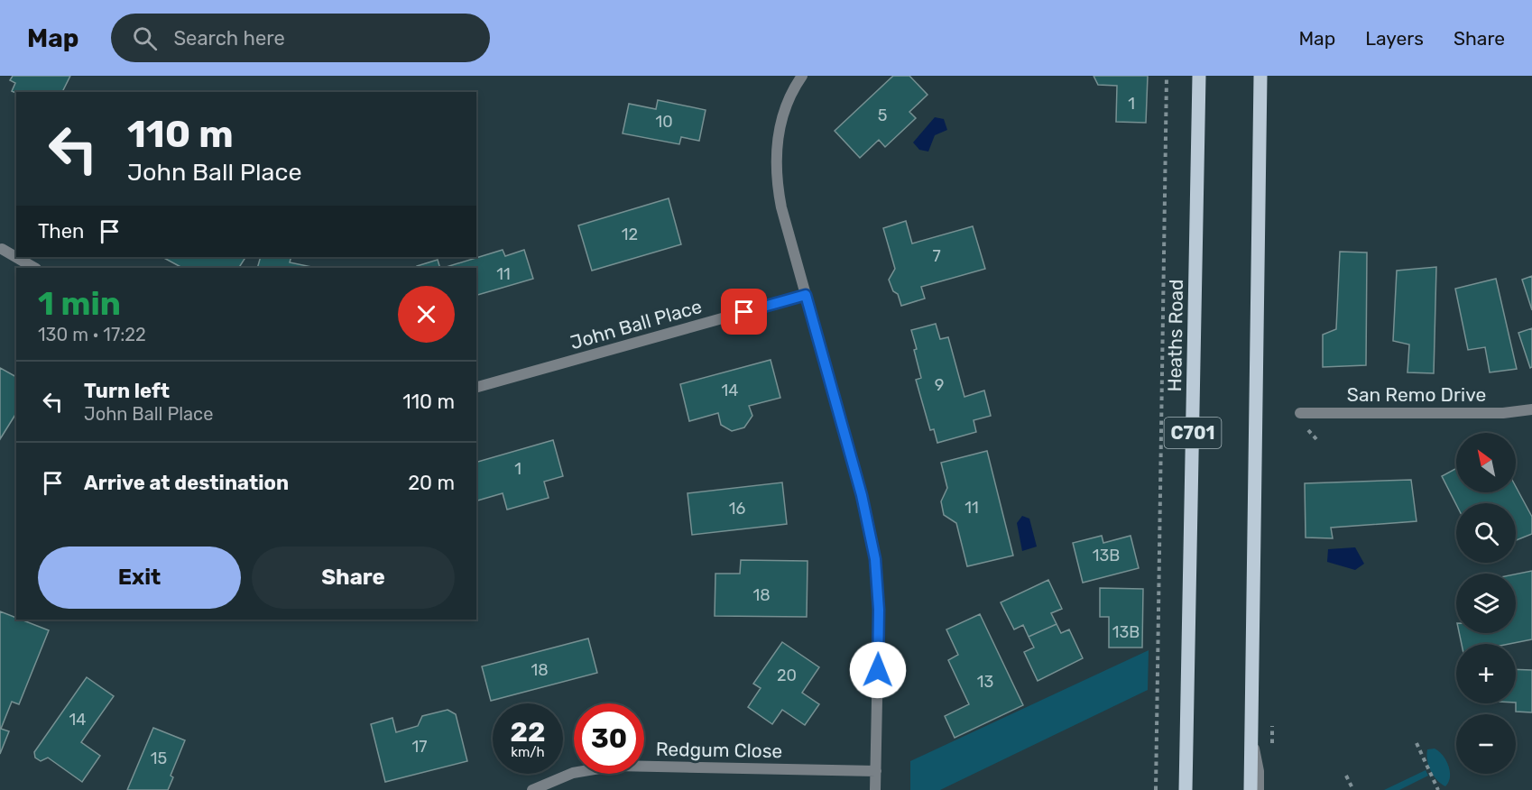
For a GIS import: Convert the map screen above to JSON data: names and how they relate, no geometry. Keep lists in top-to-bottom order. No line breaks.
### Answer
{"streets":{"main road":["Heaths Road","C701"],"street":["John Ball Place","San Remo Drive","Redgum Close"]},"house_numbers":["1","5","10","12","7","11","9","14","1","11","16","13B","18","13B","18","20","13","14","17","15"],"north":"top left","page":{"header":"Map","search":"Search here","nav":["Map","Layers","Share"],"turn":["110 m","John Ball Place"],"then":"Then","heading":["1 min","130 m · 17:22"],"list":[{"name":"Turn left","note":"John Ball Place","value":"110 m"},{"name":"Arrive at destination","value":"20 m"}],"map_buttons":["+","−"],"buttons":["Exit","Share"],"speed":"22 km/h","limit":"30"}}
